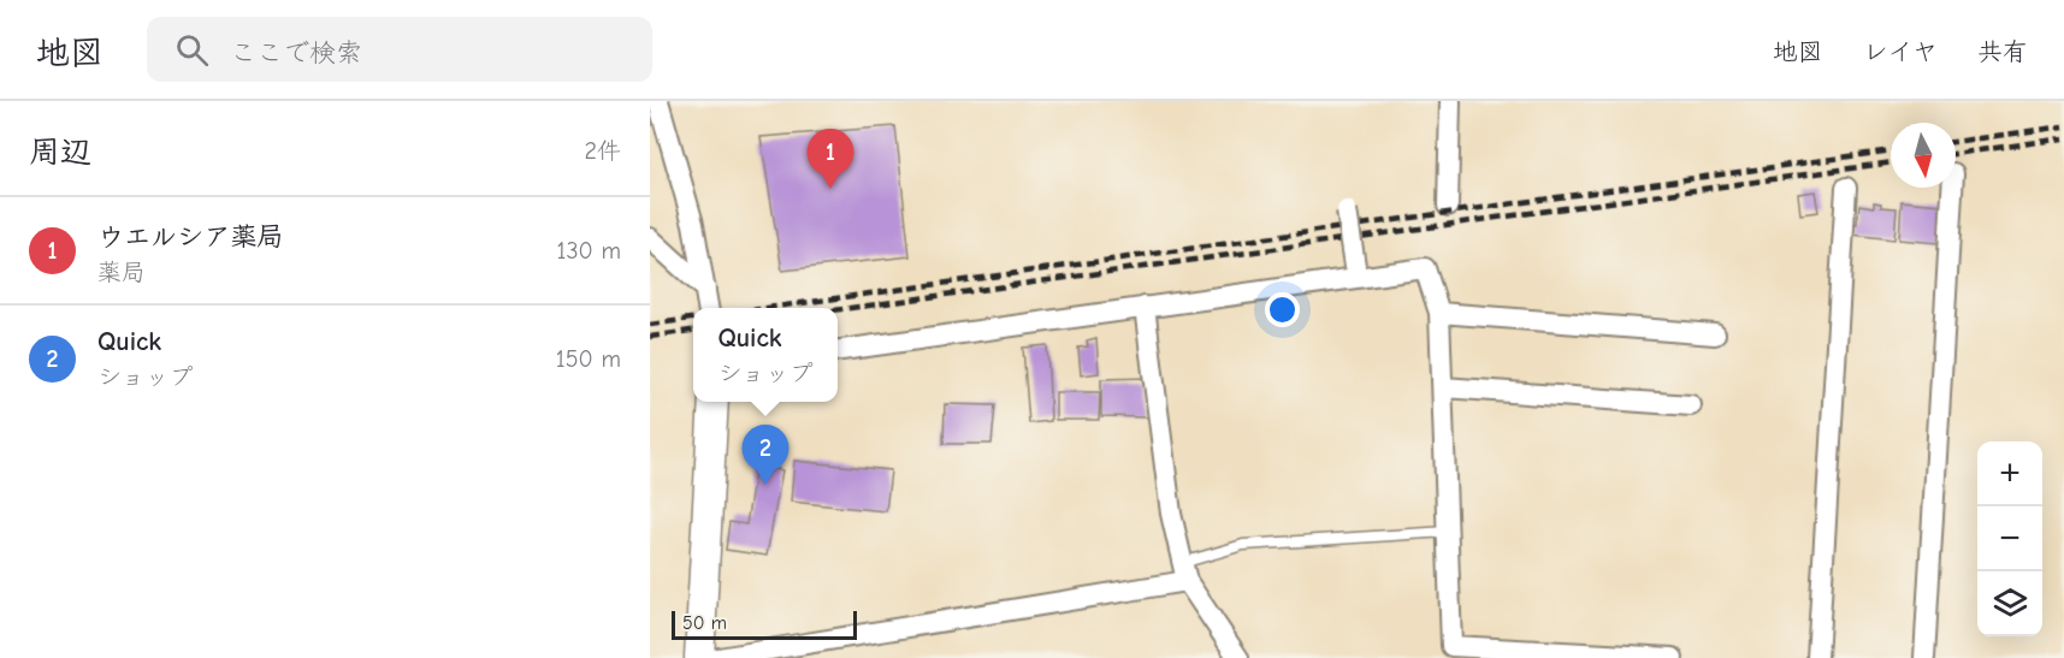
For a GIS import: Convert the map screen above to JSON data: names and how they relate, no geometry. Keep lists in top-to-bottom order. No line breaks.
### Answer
{"scale_bar":"50 m","north":"bottom","page":{"header":"地図","search":"ここで検索","nav":["地図","レイヤ","共有"],"heading":["周辺","2件"],"pins":["1","2"],"list":[{"mark":"1","name":"ウエルシア薬局","note":"薬局","value":"130 m"},{"mark":"2","name":"Quick","note":"ショップ","value":"150 m"}],"popup":["Quick","ショップ"],"map_buttons":["+","−"],"scale":"50 m"}}
